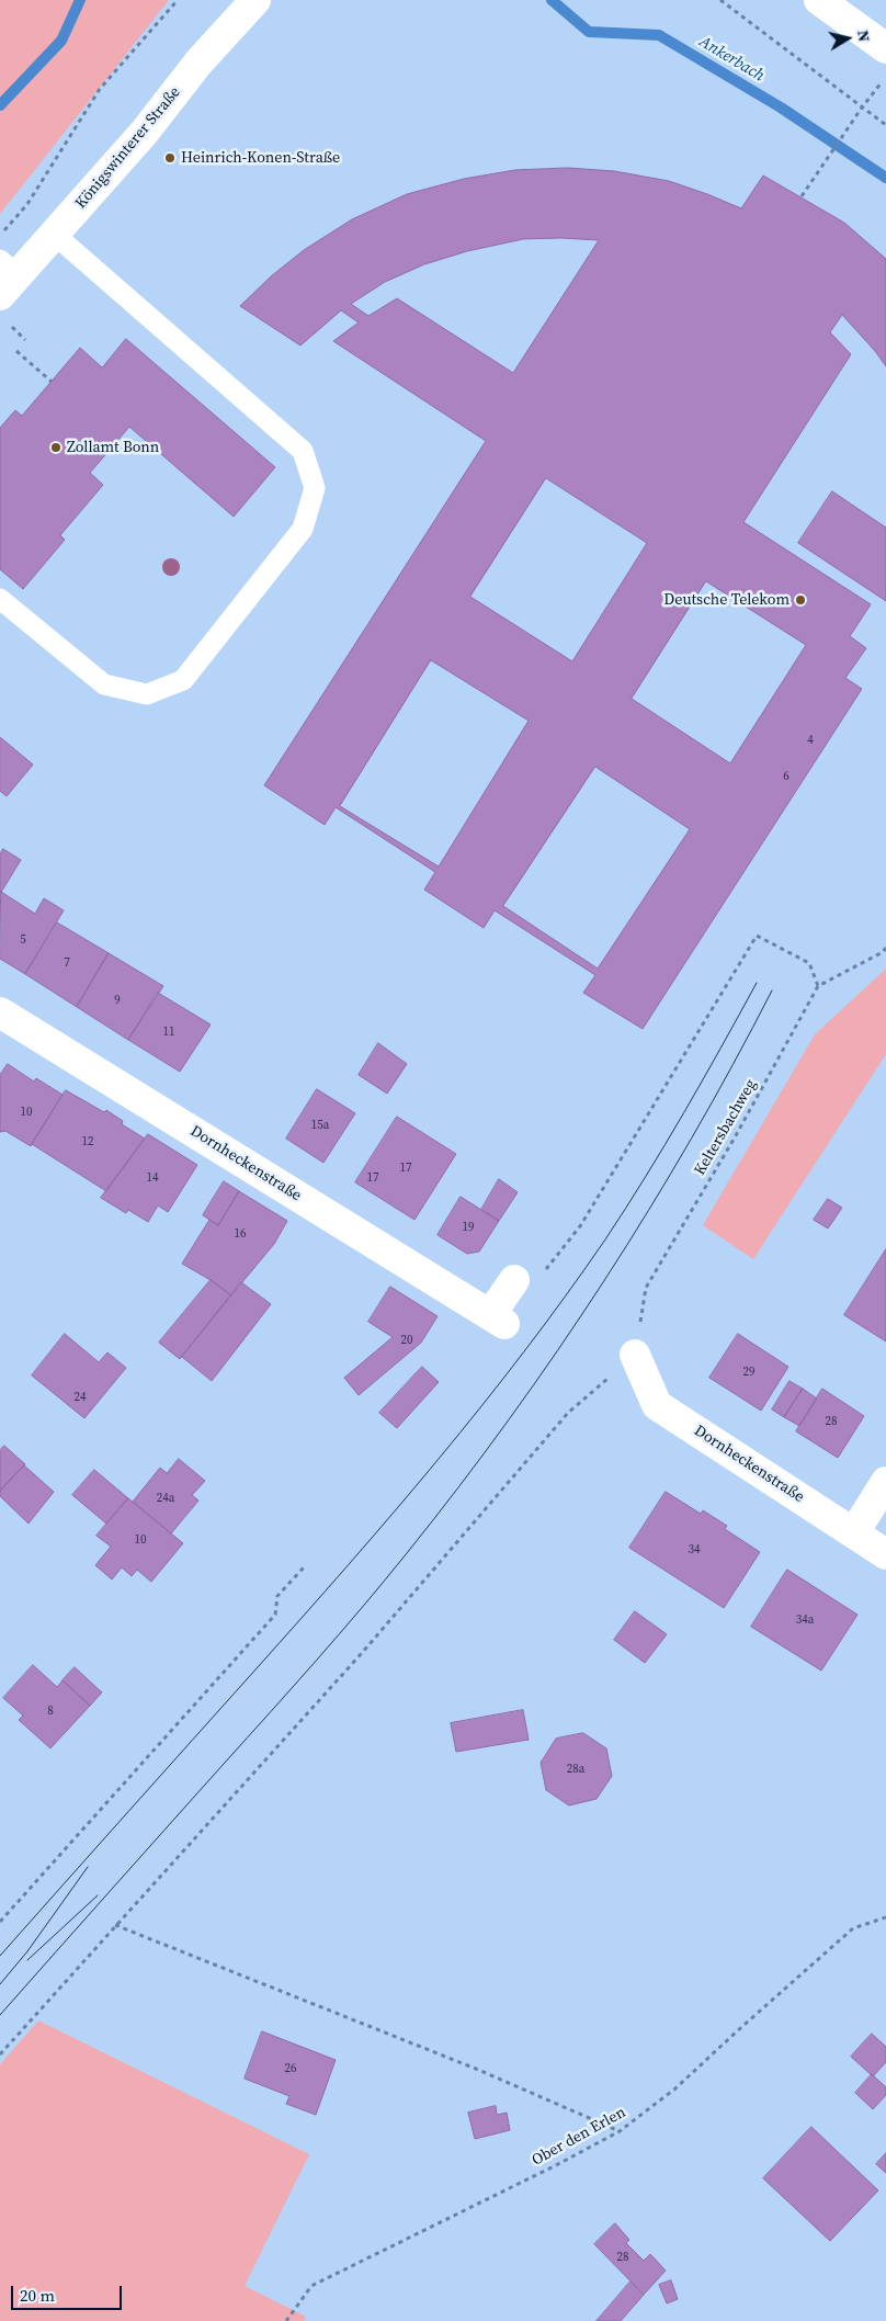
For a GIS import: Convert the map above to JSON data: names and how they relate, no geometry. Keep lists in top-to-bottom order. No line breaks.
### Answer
{"streets":{"street":["Königswinterer Straße","Dornheckenstraße"],"path":["Keltersbachweg","Ober den Erlen"]},"crossings":[["Keltersbachweg","Dornheckenstraße"]],"water":["Ankerbach"],"places":["Heinrich-Konen-Straße","Zollamt Bonn","Deutsche Telekom"],"house_numbers":["4","6","5","7","9","11","10","15a","12","17","14","17","19","16","20","29","24","28","24a","10","34","34a","8","28a","26","28"],"scale_bar":"20 m","north":"right"}
